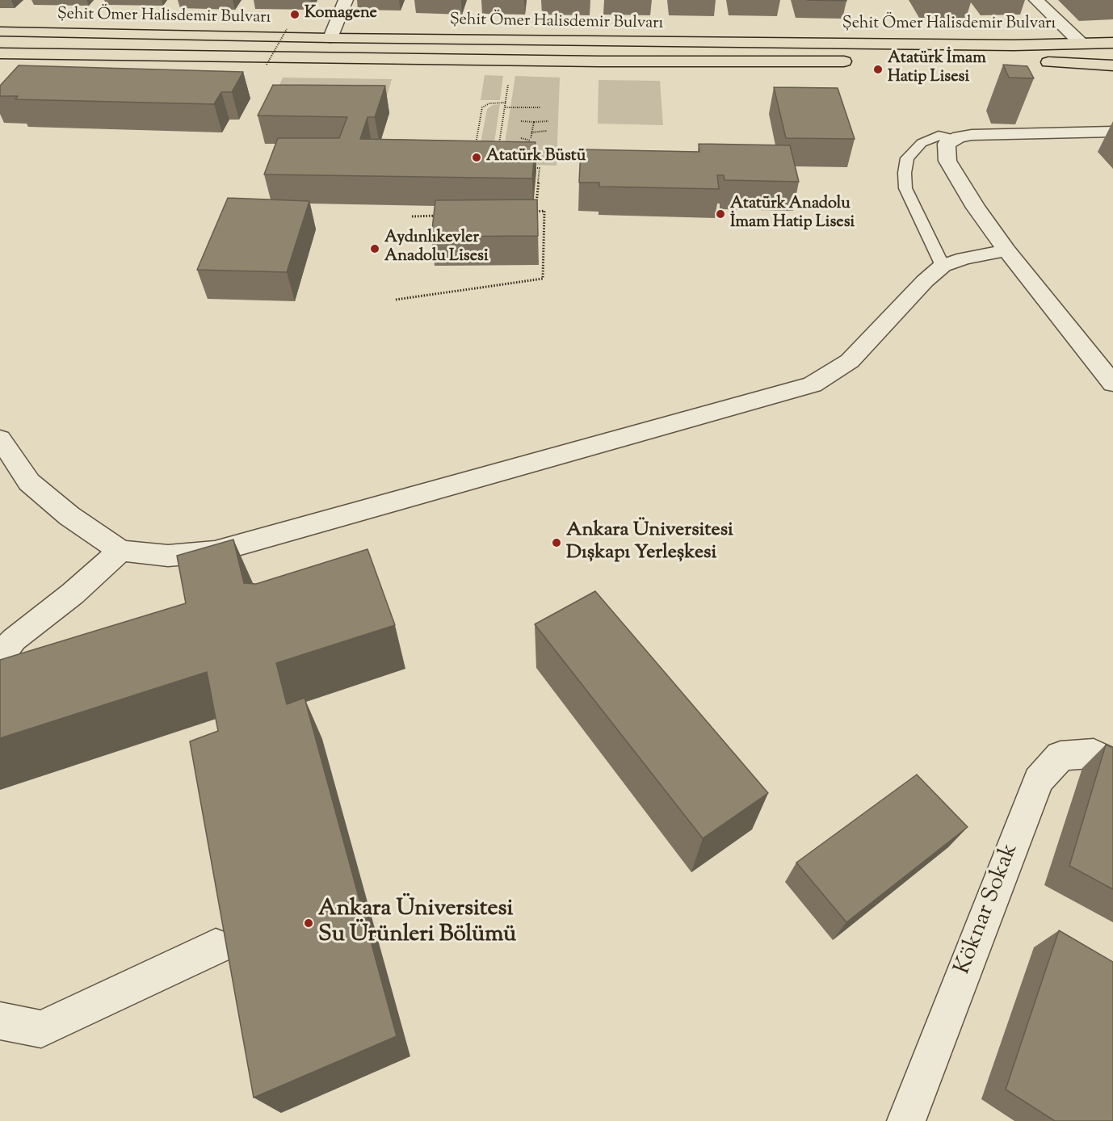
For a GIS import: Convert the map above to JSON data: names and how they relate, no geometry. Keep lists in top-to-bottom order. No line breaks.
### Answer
{"streets":{"highway":["Şehit Ömer Halisdemir Bulvarı"],"street":["Köknar Sokak"]},"places":["Komagene","Atatürk İmam Hatip Lisesi","Atatürk Büstü","Atatürk Anadolu İmam Hatip Lisesi","Aydınlıkevler Anadolu Lisesi","Ankara Üniversitesi Dışkapı Yerleşkesi","Ankara Üniversitesi Su Ürünleri Bölümü"]}
